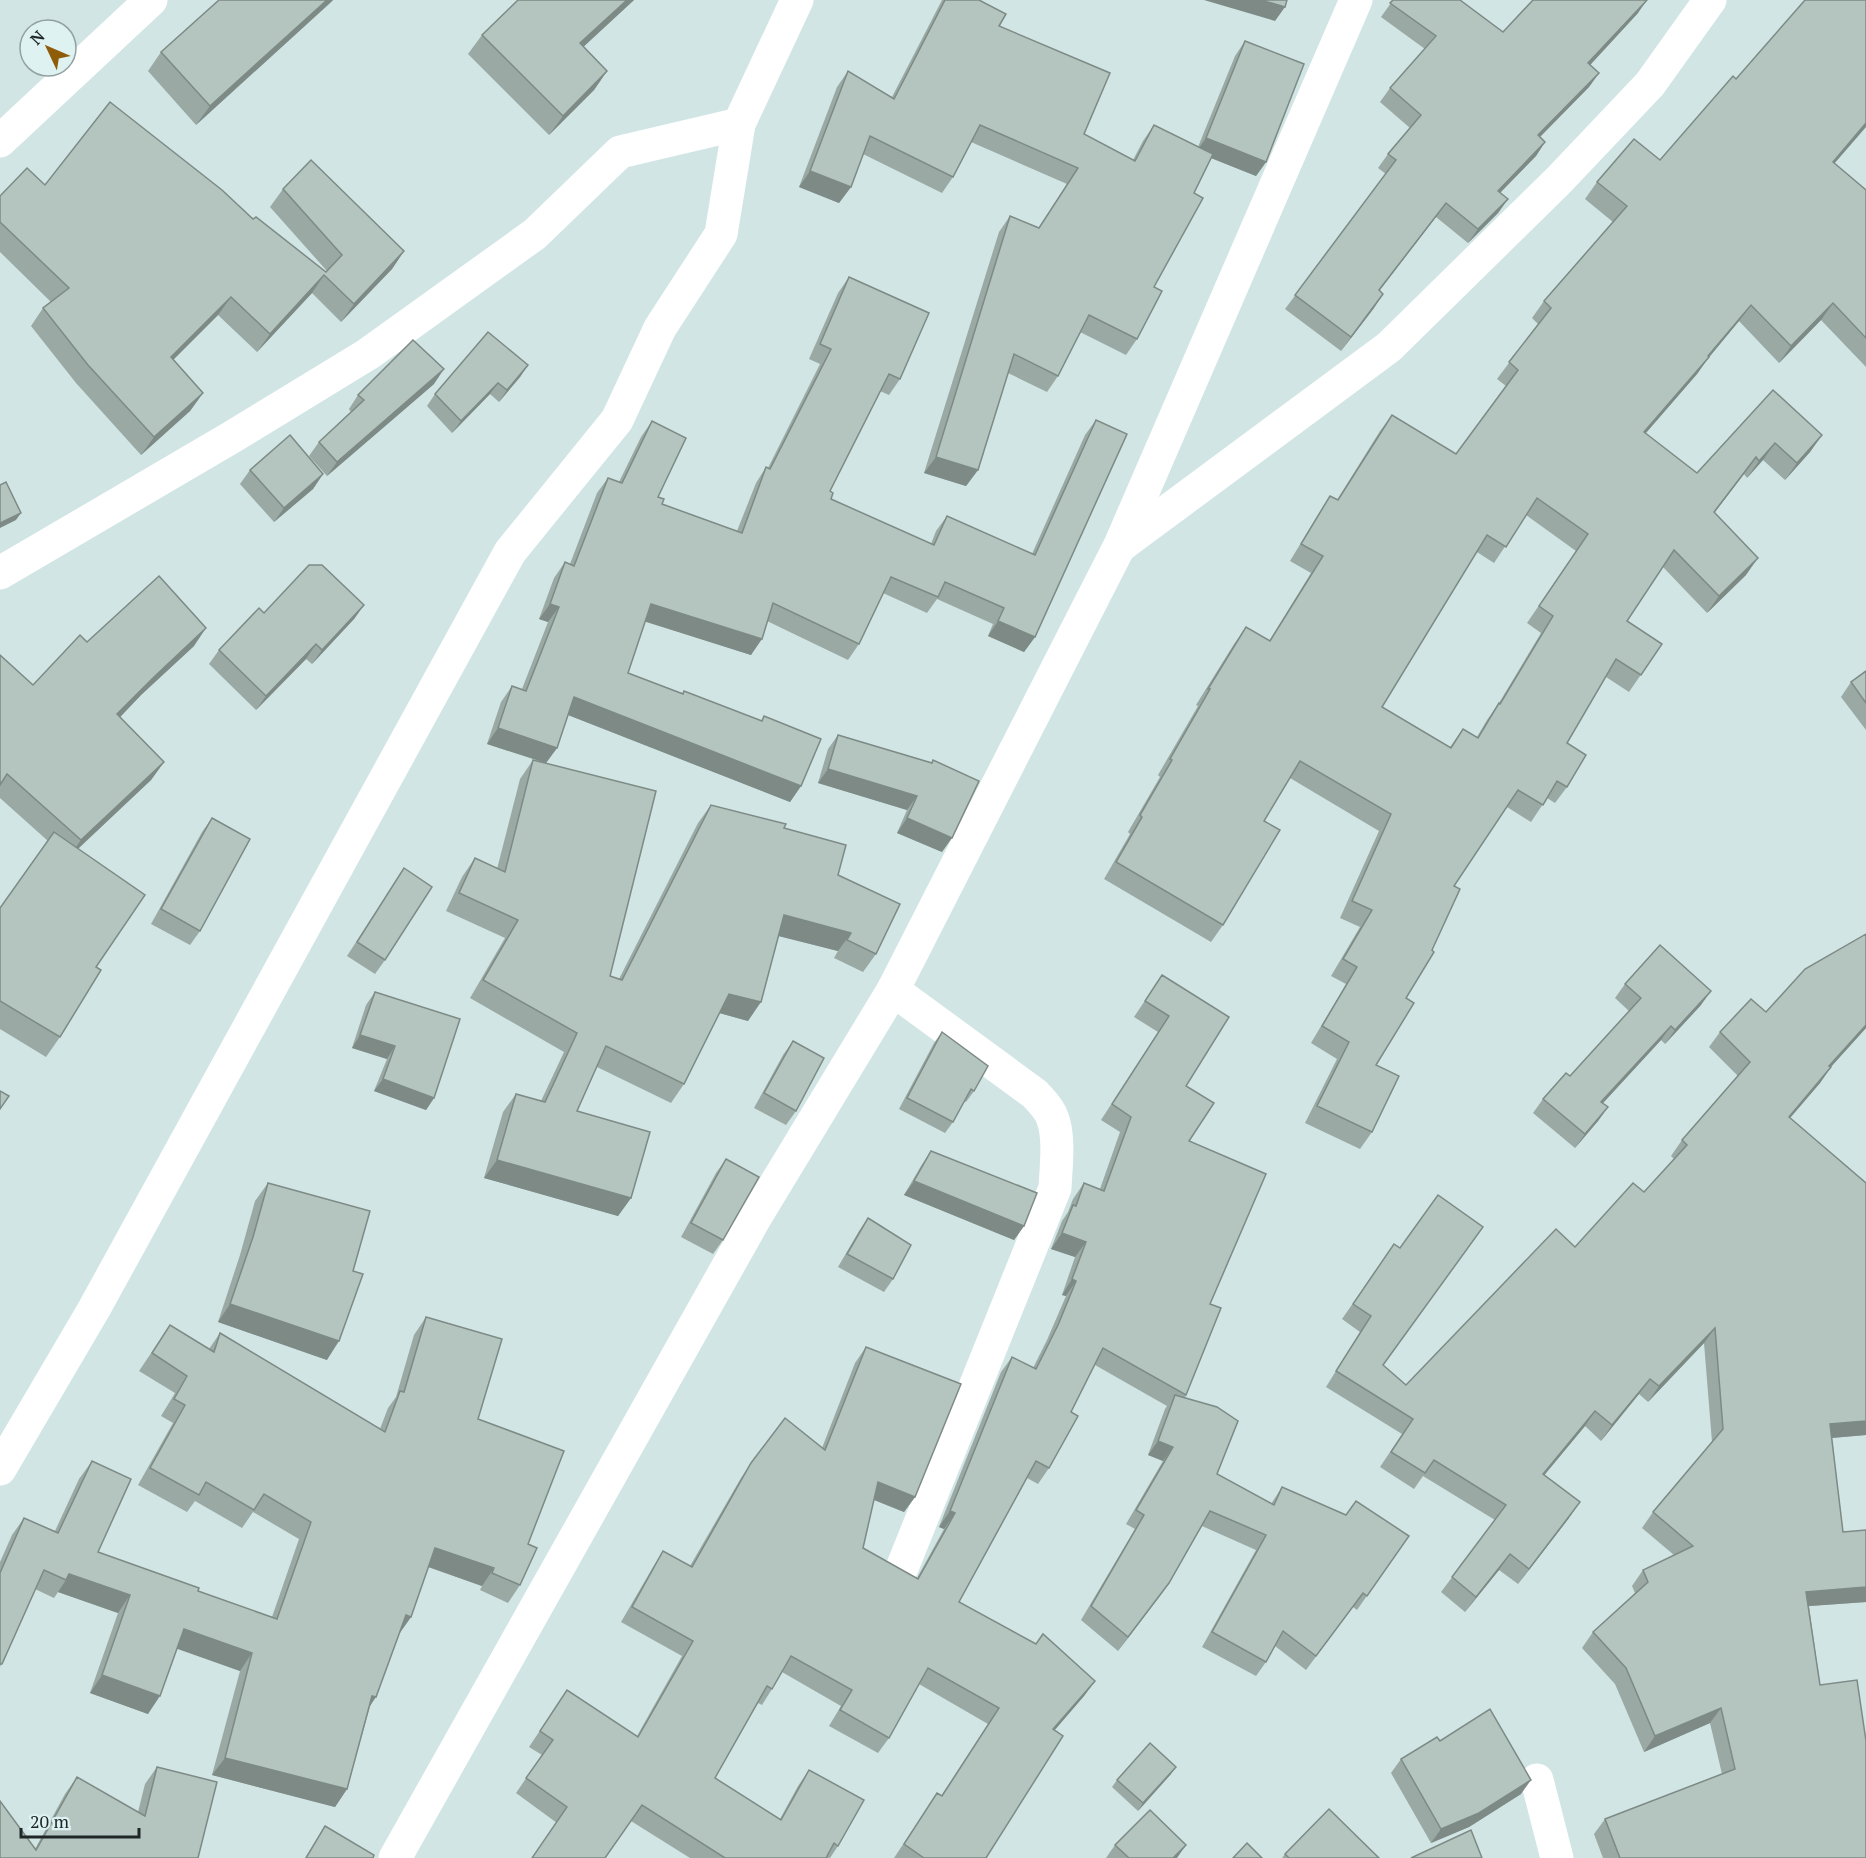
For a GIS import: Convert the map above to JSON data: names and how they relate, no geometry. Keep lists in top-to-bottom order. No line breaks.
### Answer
{"scale_bar":"20 m","north":"top left"}
